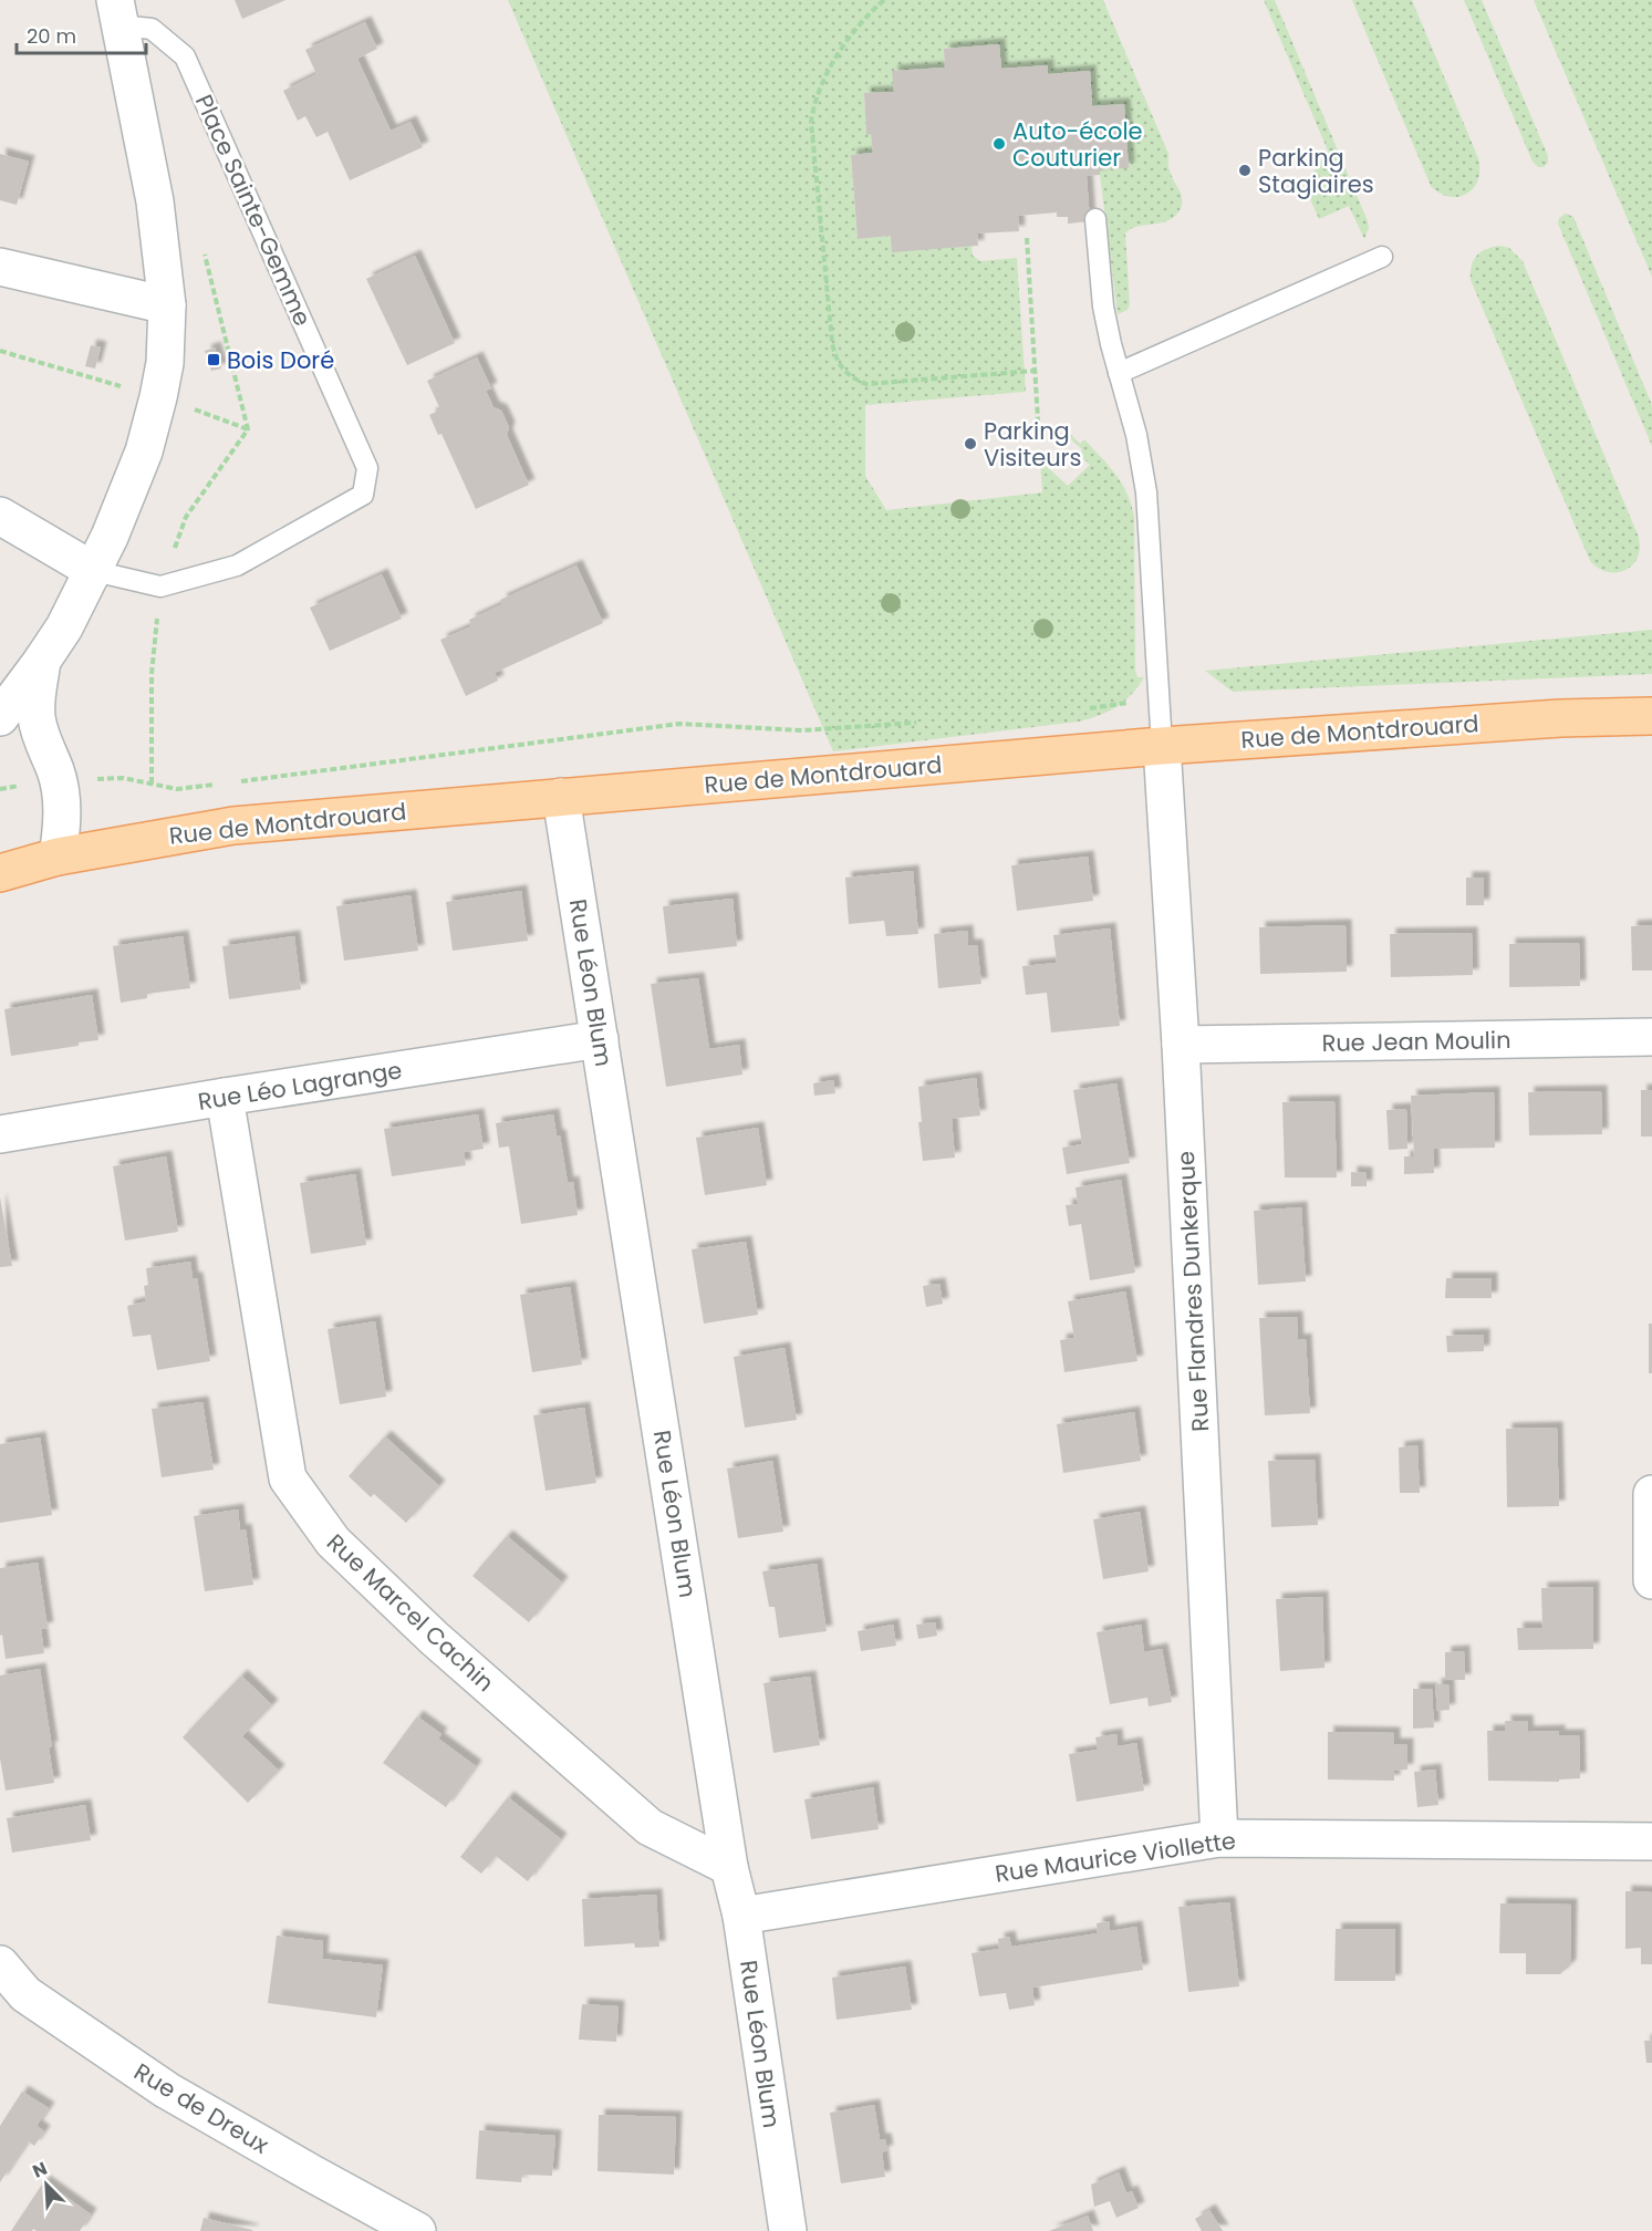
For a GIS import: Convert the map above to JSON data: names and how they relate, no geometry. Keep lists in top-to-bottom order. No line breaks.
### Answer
{"streets":{"main road":["Rue de Montdrouard"],"street":["Rue Léon Blum","Rue Jean Moulin","Rue Léo Lagrange","Rue Flandres Dunkerque","Rue Marcel Cachin","Rue Maurice Viollette","Rue de Dreux"],"lane":["Place Sainte-Gemme"]},"crossings":[["Rue de Montdrouard","Rue Léon Blum"],["Rue de Montdrouard","Rue Flandres Dunkerque"],["Rue Léon Blum","Rue Léo Lagrange"],["Rue Léon Blum","Rue Marcel Cachin"],["Rue Léon Blum","Rue Maurice Viollette"],["Rue Jean Moulin","Rue Flandres Dunkerque"],["Rue Léo Lagrange","Rue Marcel Cachin"],["Rue Flandres Dunkerque","Rue Maurice Viollette"]],"places":{"other":["Auto-école Couturier","Parking Stagiaires","Parking Visiteurs"],"transit":["Bois Doré"]},"scale_bar":"20 m","north":"top left"}
